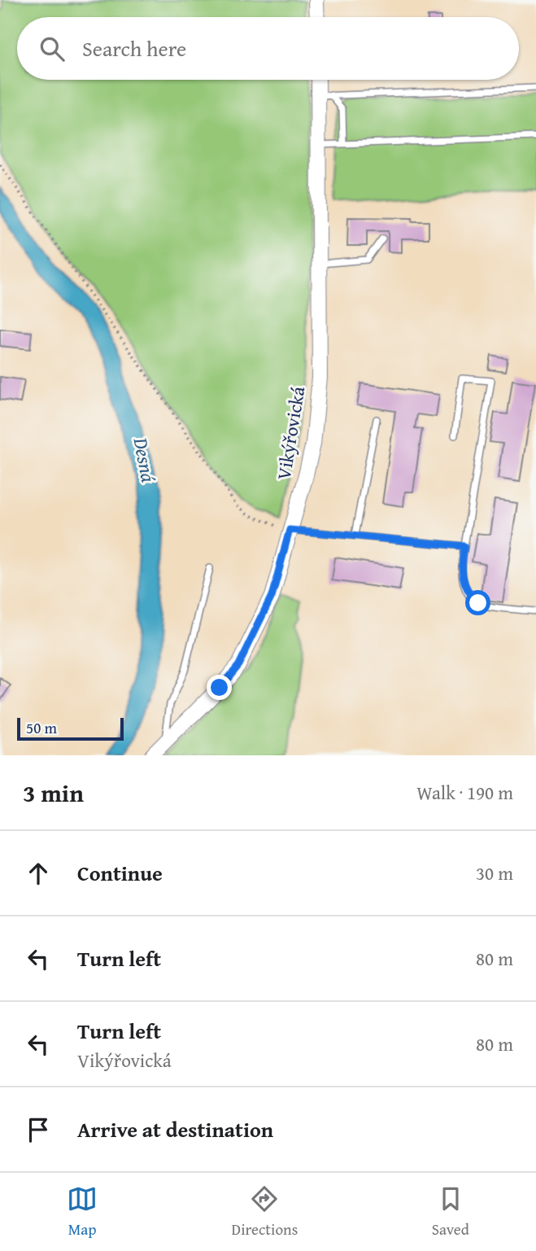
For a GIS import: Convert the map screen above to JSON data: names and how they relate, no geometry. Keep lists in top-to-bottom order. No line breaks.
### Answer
{"streets":{"street":["Vikýřovická"]},"water":["Desná"],"scale_bar":"50 m","page":{"search":"Search here","scale":"50 m","heading":["3 min","Walk · 190 m"],"list":[["Continue","30 m"],["Turn left","80 m"],["Turn left","Vikýřovická","80 m"],"Arrive at destination"],"nav":["Map","Directions","Saved"]}}
